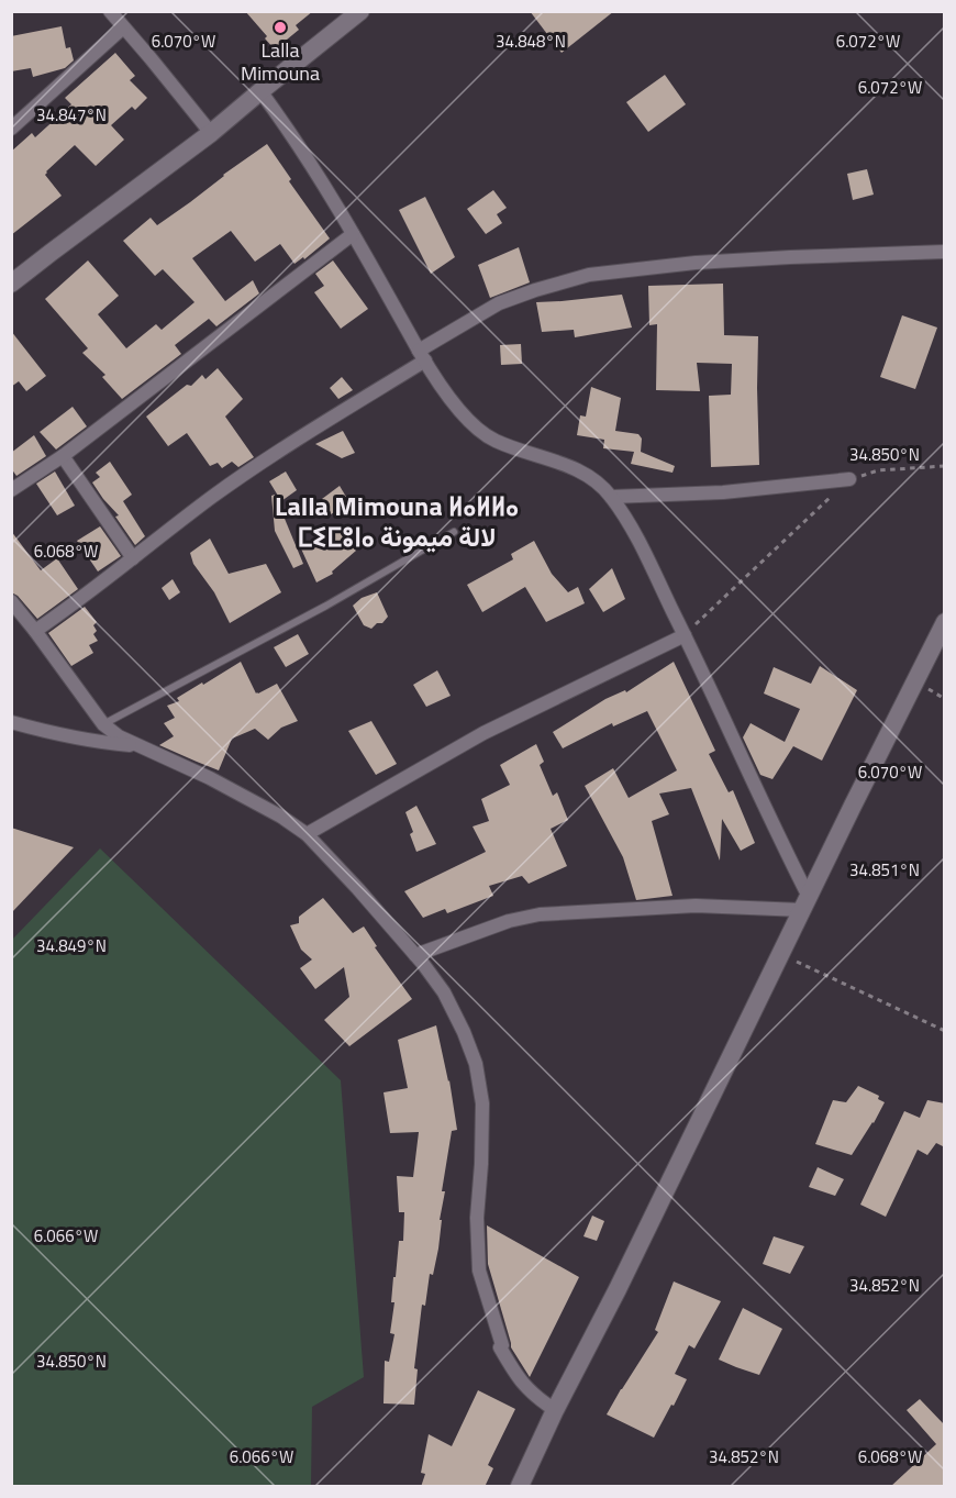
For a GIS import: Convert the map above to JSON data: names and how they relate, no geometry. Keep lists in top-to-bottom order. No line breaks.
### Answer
{"districts":["Lalla Mimouna ⵍⴰⵍⵍⴰ ⵎⵉⵎⵓⵏⴰ لالة ميمونة"],"places":["Lalla Mimouna"],"coordinates":["6.070°W","34.848°N","6.072°W","34.847°N","34.850°N","6.068°W","34.851°N","34.849°N","6.066°W","34.852°N"]}
